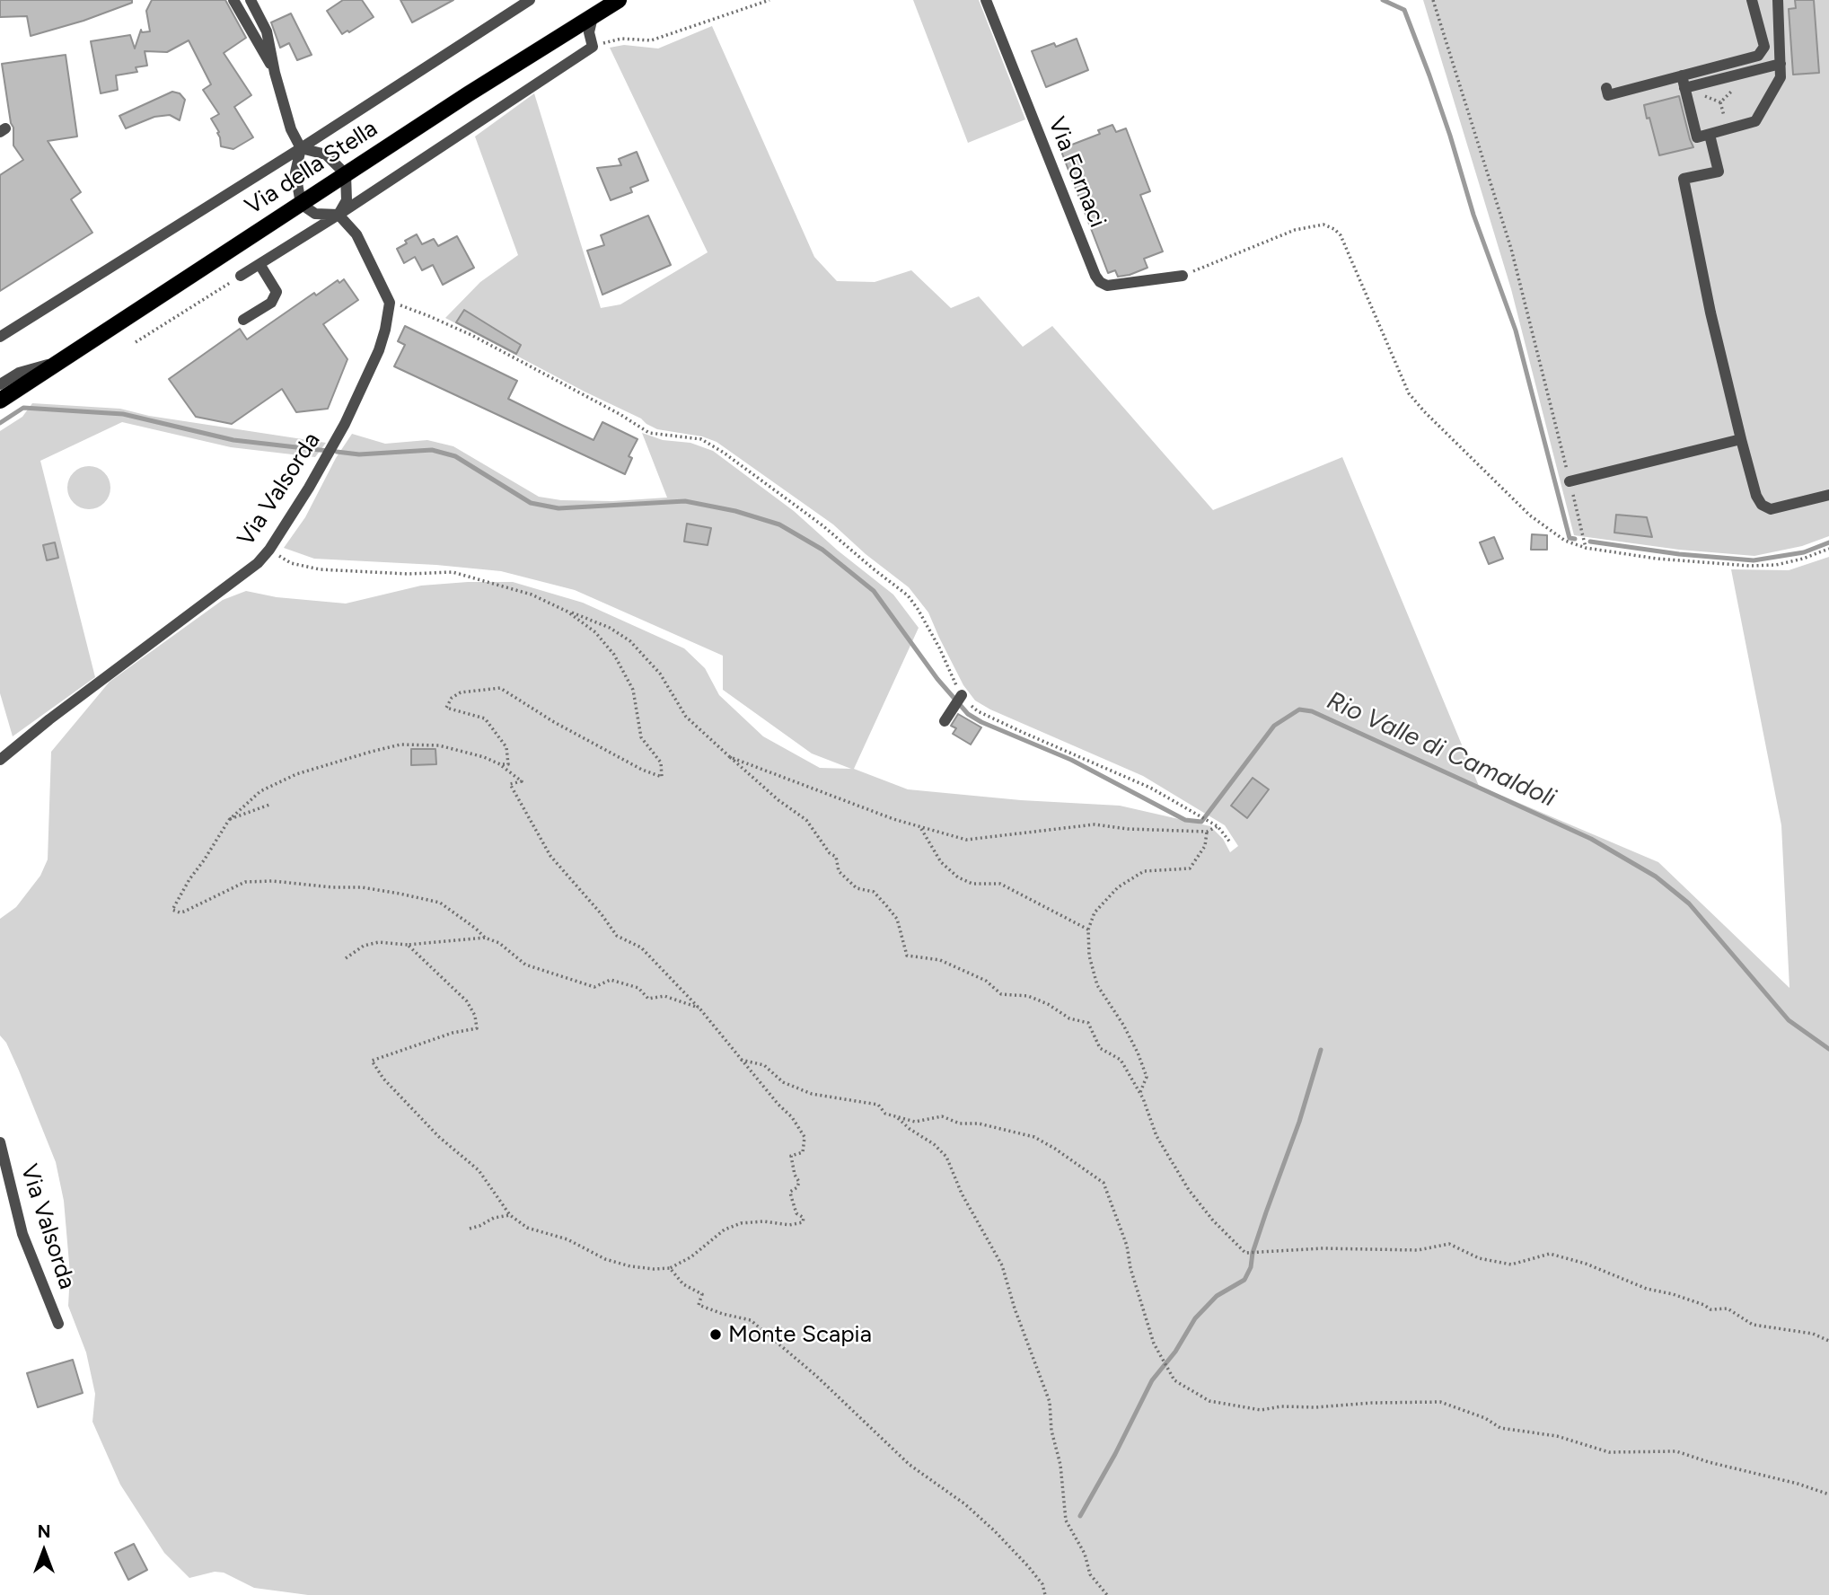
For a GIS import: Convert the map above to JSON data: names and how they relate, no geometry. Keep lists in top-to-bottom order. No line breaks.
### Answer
{"streets":{"main road":["Via della Stella"],"street":["Via Fornaci","Via Valsorda"]},"water":["Rio Valle di Camaldoli"],"places":["Monte Scapia"],"north":"top"}
